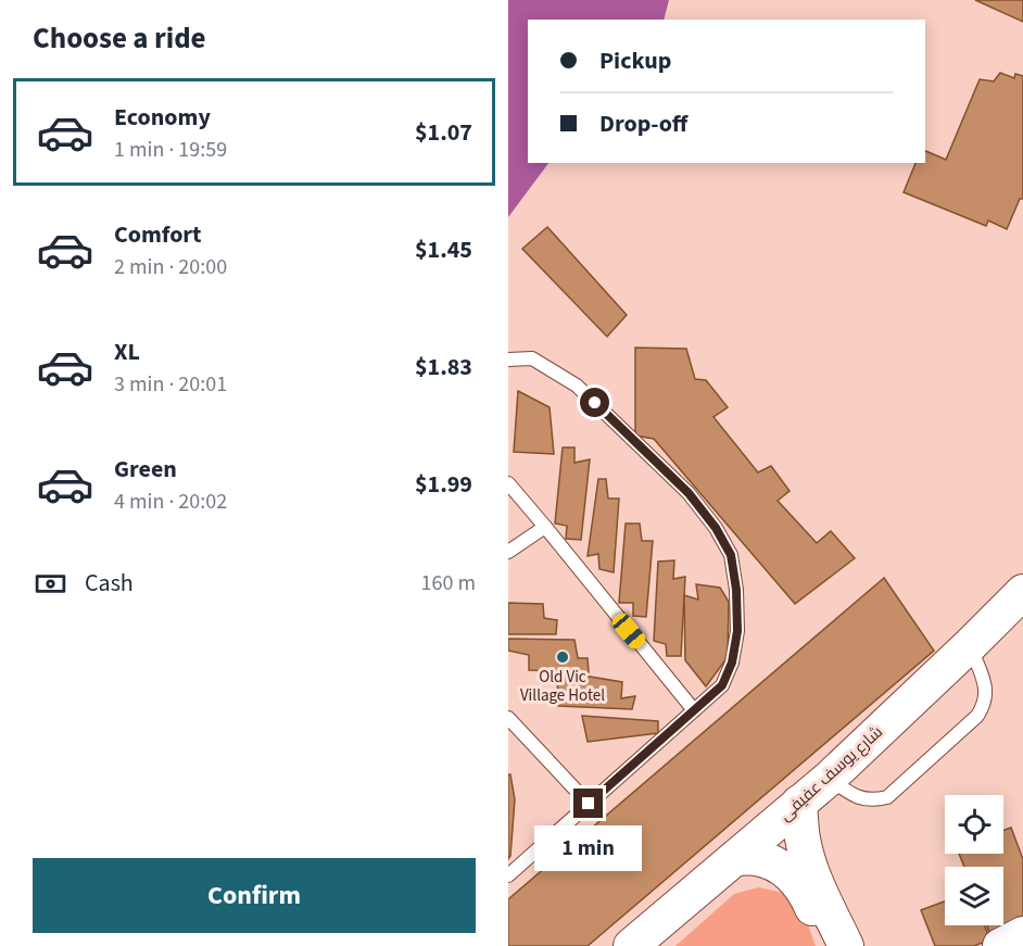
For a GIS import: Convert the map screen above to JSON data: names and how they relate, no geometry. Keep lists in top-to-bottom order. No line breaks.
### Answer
{"streets":{"street":["شارع يوسف عفيفى"]},"places":["Old Vic Village Hotel"],"page":{"heading":"Choose a ride","banner":["Pickup","Drop-off"],"list":[{"name":"Economy","note":"1 min · 19:59","value":"$1.07"},{"name":"Comfort","note":"2 min · 20:00","value":"$1.45"},{"name":"XL","note":"3 min · 20:01","value":"$1.83"},{"name":"Green","note":"4 min · 20:02","value":"$1.99"}],"pay":["Cash","160 m"],"bubble":"1 min","buttons":"Confirm"}}
